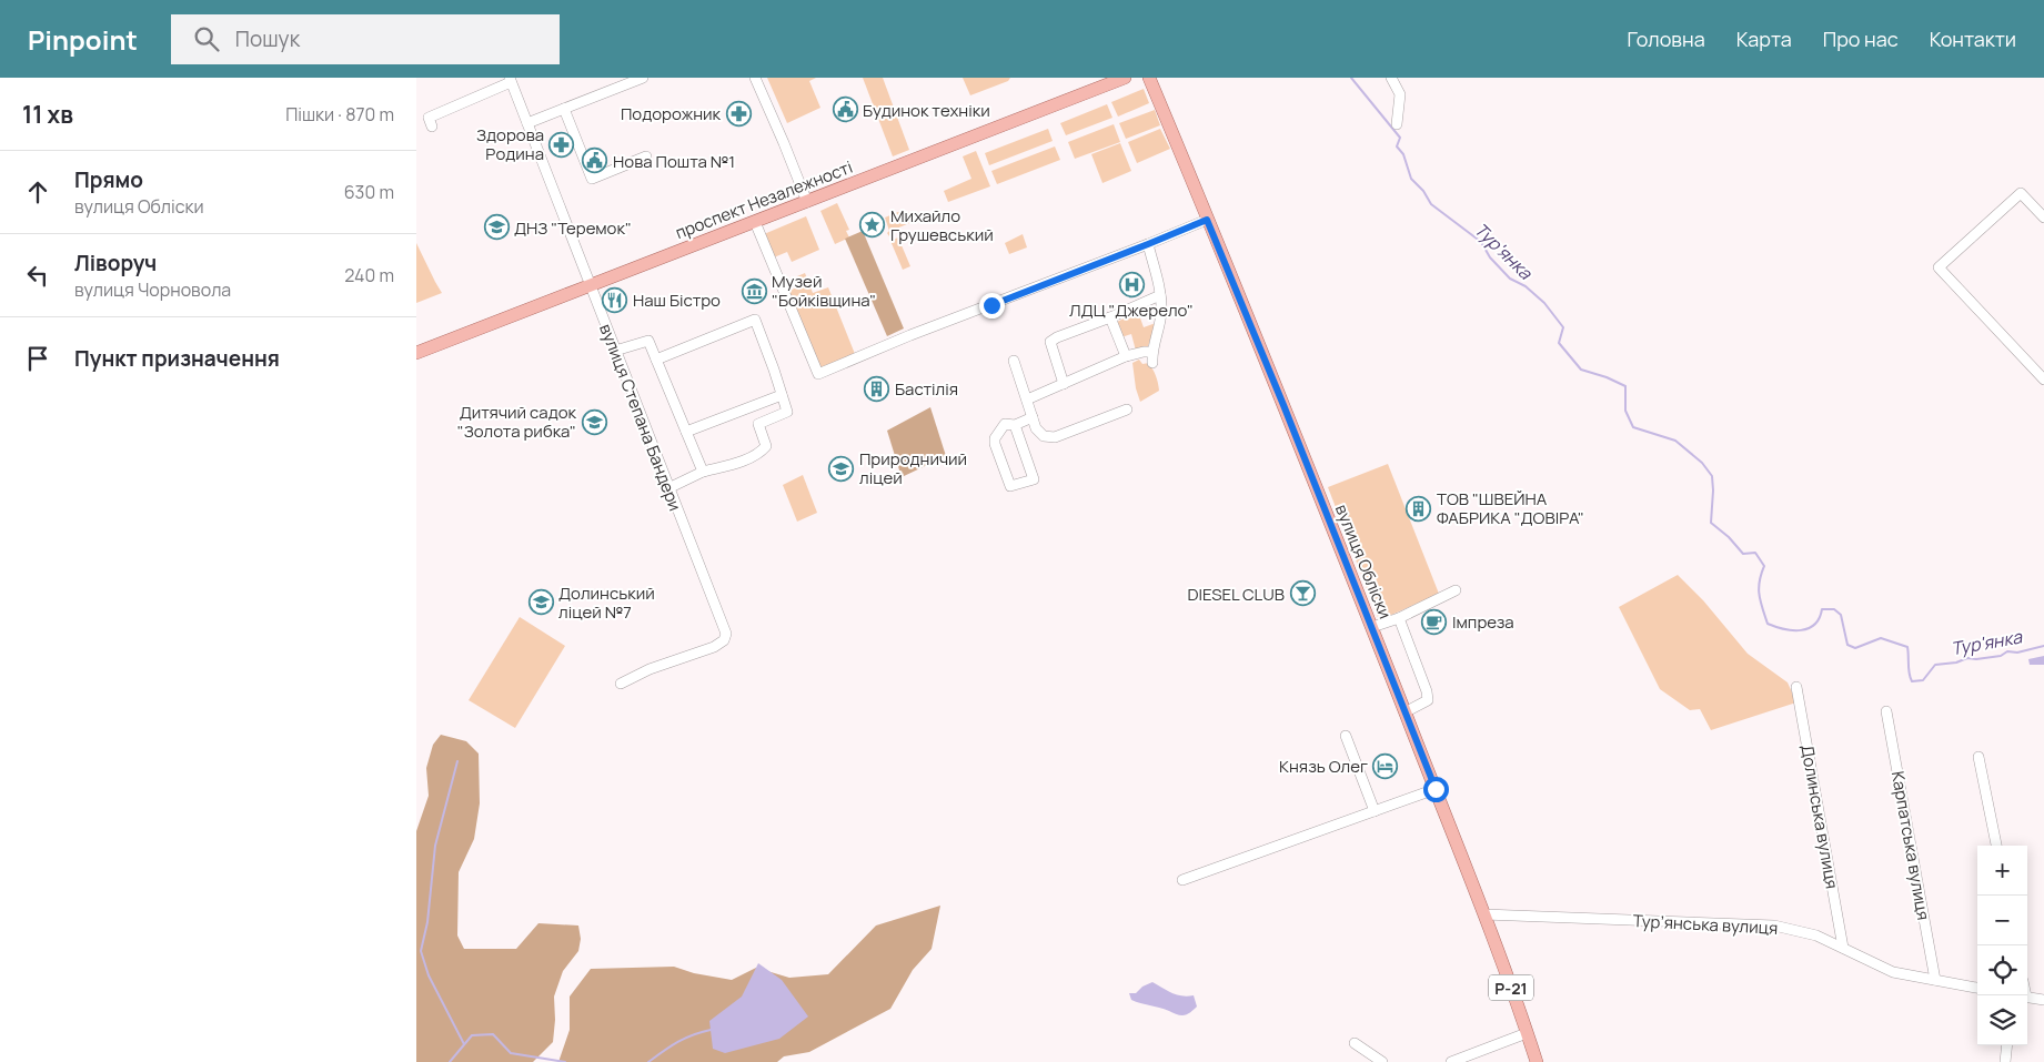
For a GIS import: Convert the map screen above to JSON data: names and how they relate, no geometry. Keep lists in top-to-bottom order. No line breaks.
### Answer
{"streets":{"main road":["проспект Незалежності","вулиця Обліски","Р-21"],"street":["вулиця Степана Бандери","Долинська вулиця","Карпатська вулиця","Турʼянська вулиця"]},"crossings":[["проспект Незалежності","вулиця Степана Бандери"],["вулиця Обліски","Турʼянська вулиця"],["Долинська вулиця","Турʼянська вулиця"],["Карпатська вулиця","Турʼянська вулиця"]],"water":["Тур'янка"],"places":{"public building":["Будинок техніки","Нова Пошта №1"],"pharmacy":["Подорожник","Здорова Родина"],"place":["Михайло Грушевський"],"school or university":["ДНЗ \"Теремок\"","Дитячий садок \"Золота рибка\"","Природничий ліцей","Долинський ліцей №7"],"hospital":["ЛДЦ \"Джерело\""],"museum":["Музей \"Бойківщина\""],"restaurant":["Наш Бістро"],"building":["Бастілія","ТОВ \"ШВЕЙНА ФАБРИКА \"ДОВІРА\""],"bar":["DIESEL CLUB"],"cafe":["Імпреза"],"hotel":["Князь Олег"]},"page":{"header":"Pinpoint","search":"Пошук","nav":["Головна","Карта","Про нас","Контакти"],"heading":["11 хв","Пішки · 870 m"],"list":[["Прямо","вулиця Обліски","630 m"],["Ліворуч","вулиця Чорновола","240 m"],"Пункт призначення"],"map_buttons":["+","−"]}}
